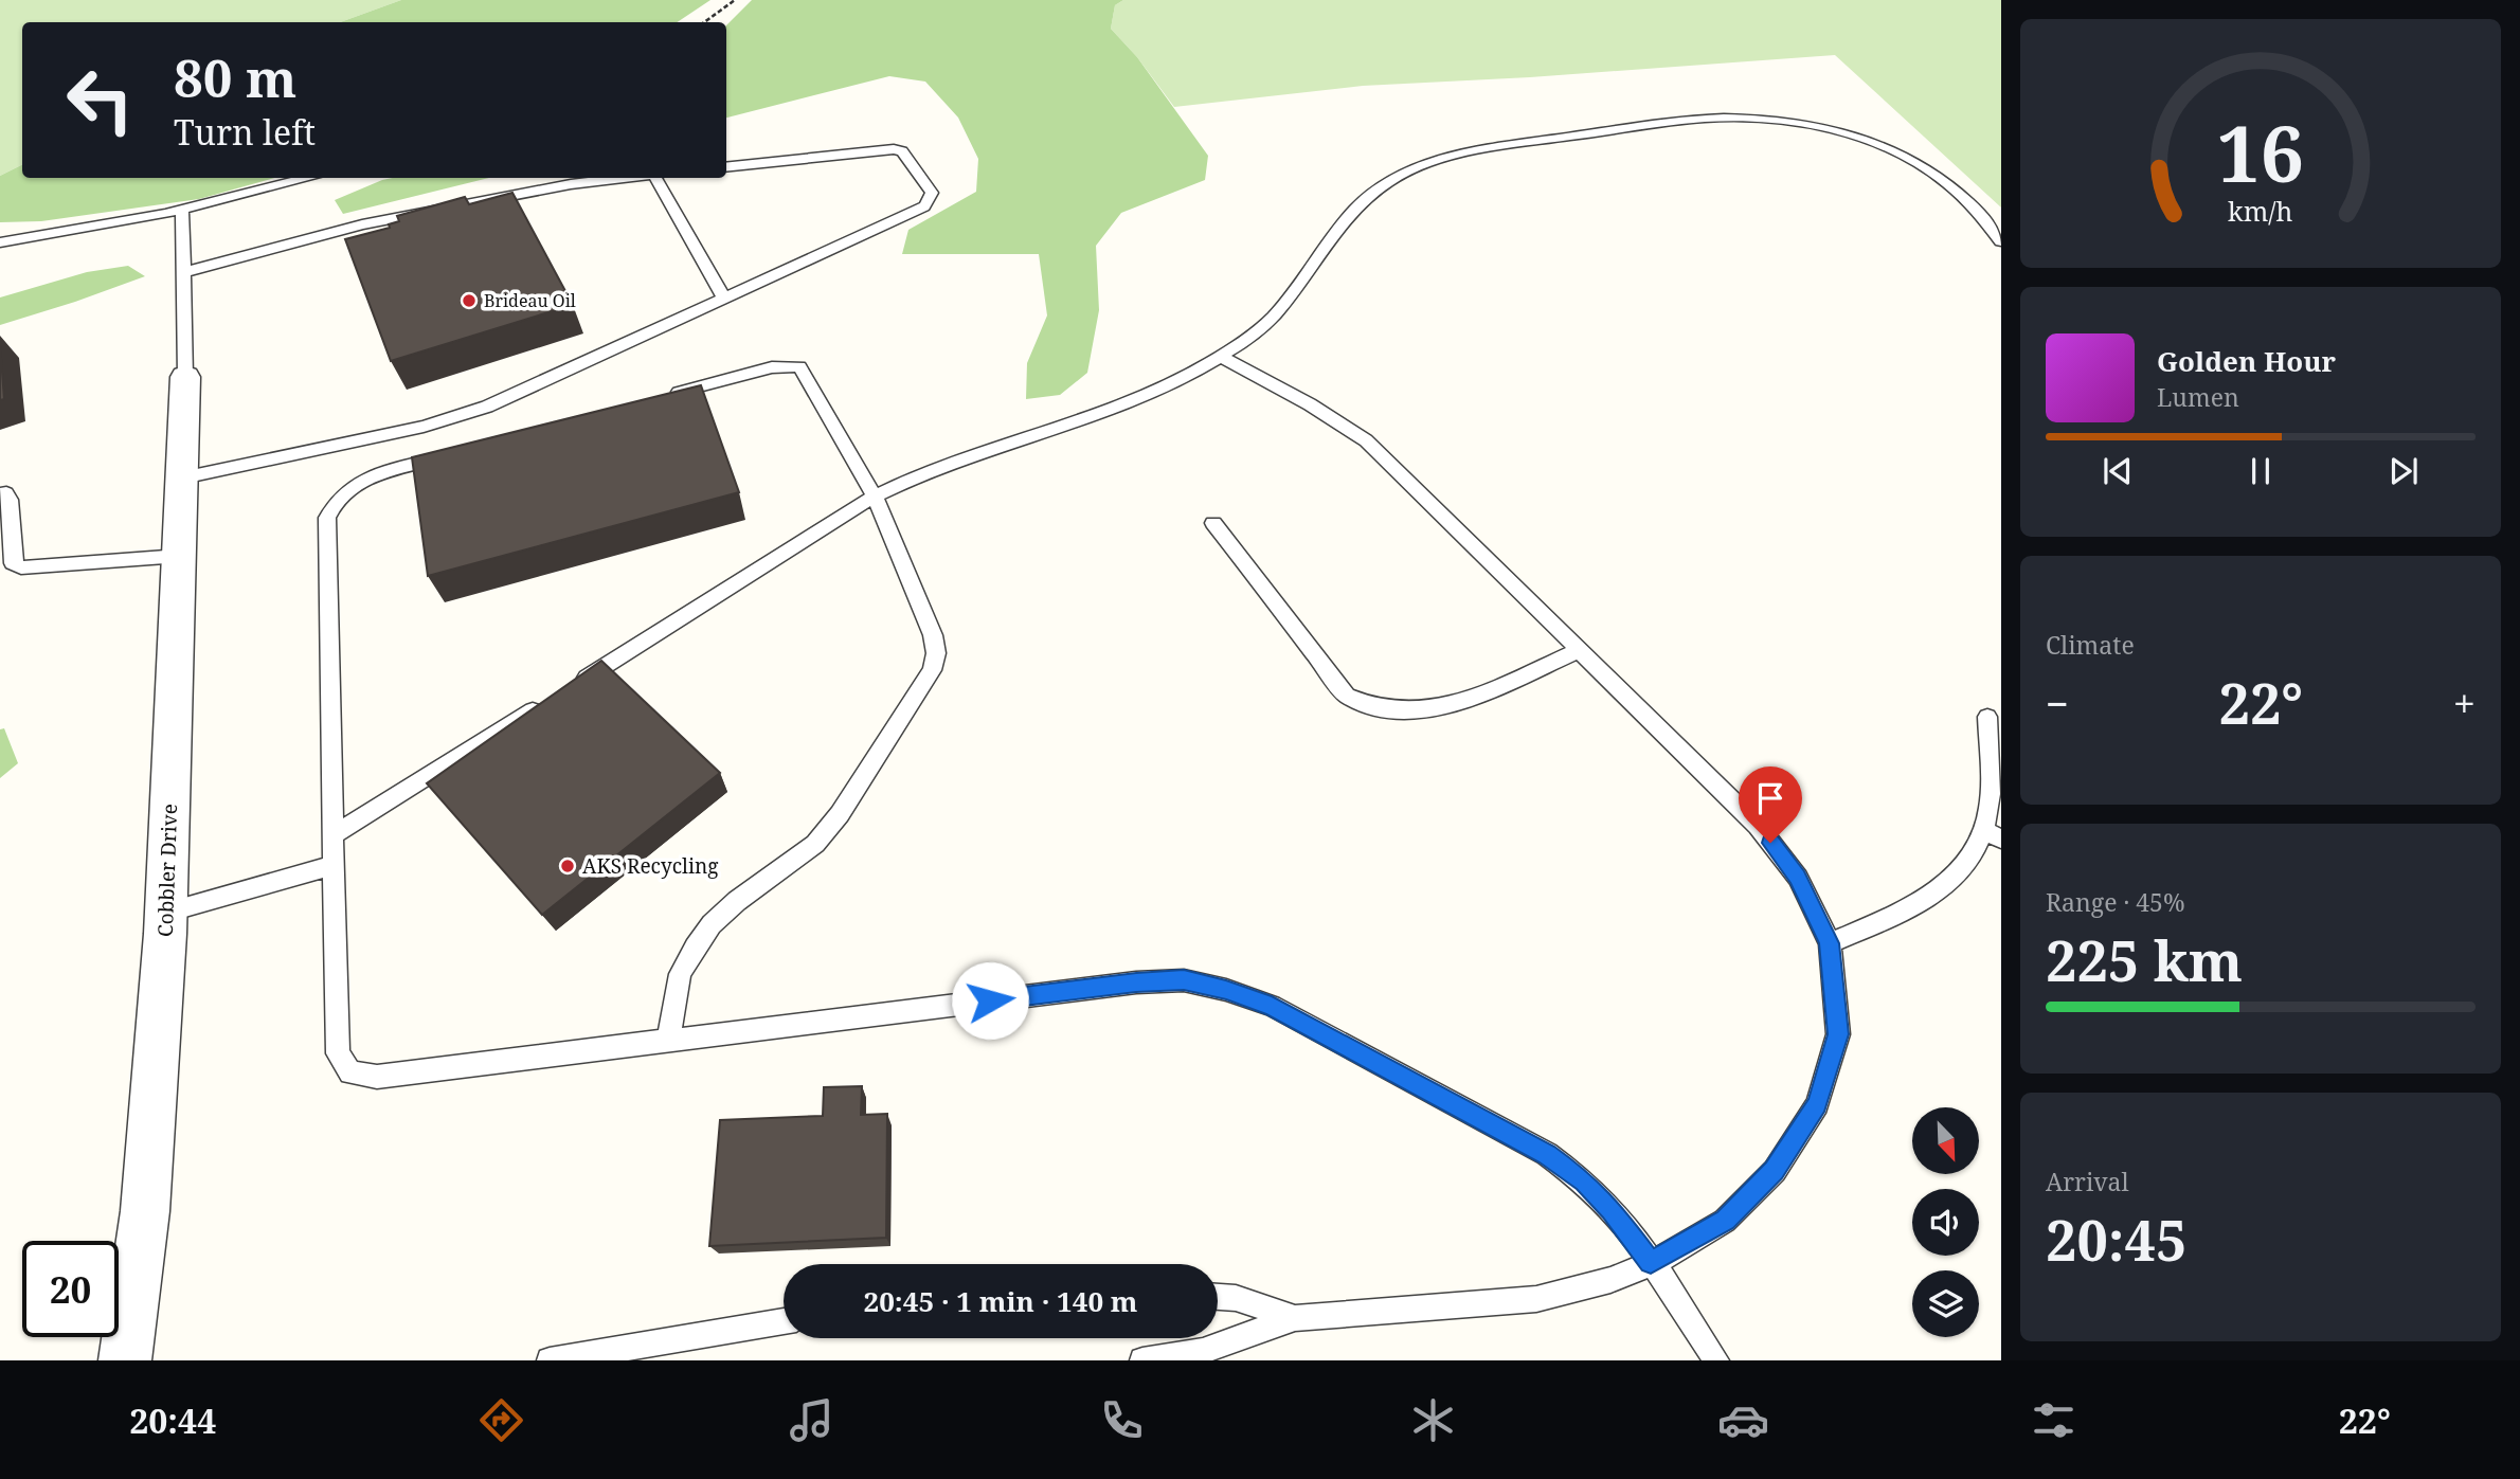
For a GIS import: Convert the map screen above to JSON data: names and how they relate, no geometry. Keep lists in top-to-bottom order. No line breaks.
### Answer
{"streets":{"street":["Cobbler Drive"]},"places":["Brideau Oil","AKS Recycling"],"north":"bottom right","page":{"turn":["80 m","Turn left"],"song":["Golden Hour","Lumen"],"tile":["Climate",["Range · 45%","225 km"],["Arrival","20:45"]],"heat":["−","22°","+"],"limit":"20","trip":"20:45 · 1 min · 140 m","tabs":["20:44","22°"],"gauge":["16","km/h"]}}
